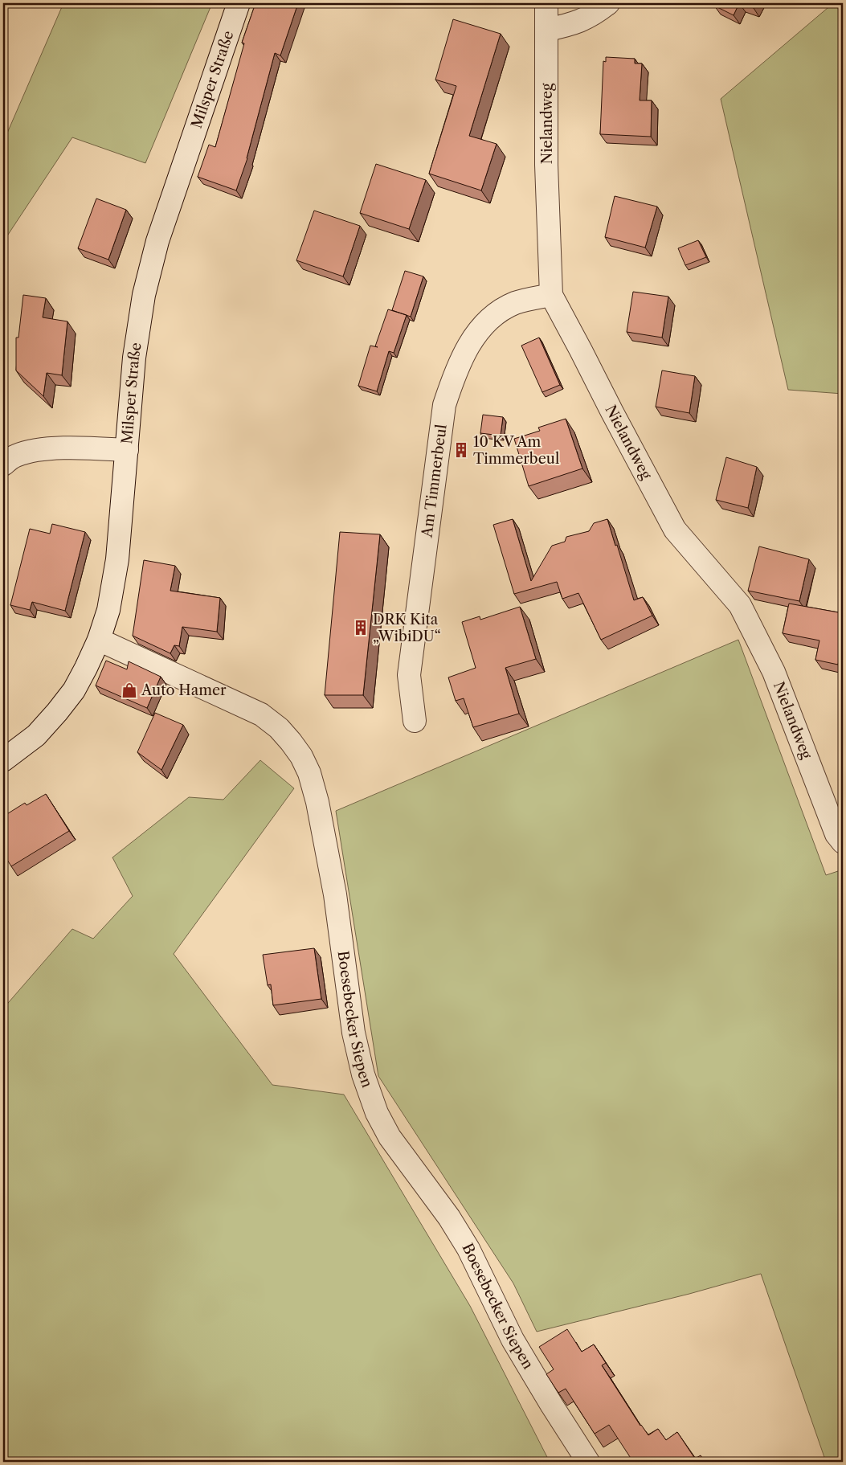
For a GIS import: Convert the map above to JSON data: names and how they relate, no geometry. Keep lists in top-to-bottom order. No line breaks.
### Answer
{"streets":{"street":["Milsper Straße","Nielandweg","Am Timmerbeul","Boesebecker Siepen"]},"crossings":[["Milsper Straße","Boesebecker Siepen"],["Nielandweg","Am Timmerbeul"]],"places":{"building":["10 KV Am Timmerbeul","DRK Kita „WibiDU“"],"shop":["Auto Hamer"]}}
